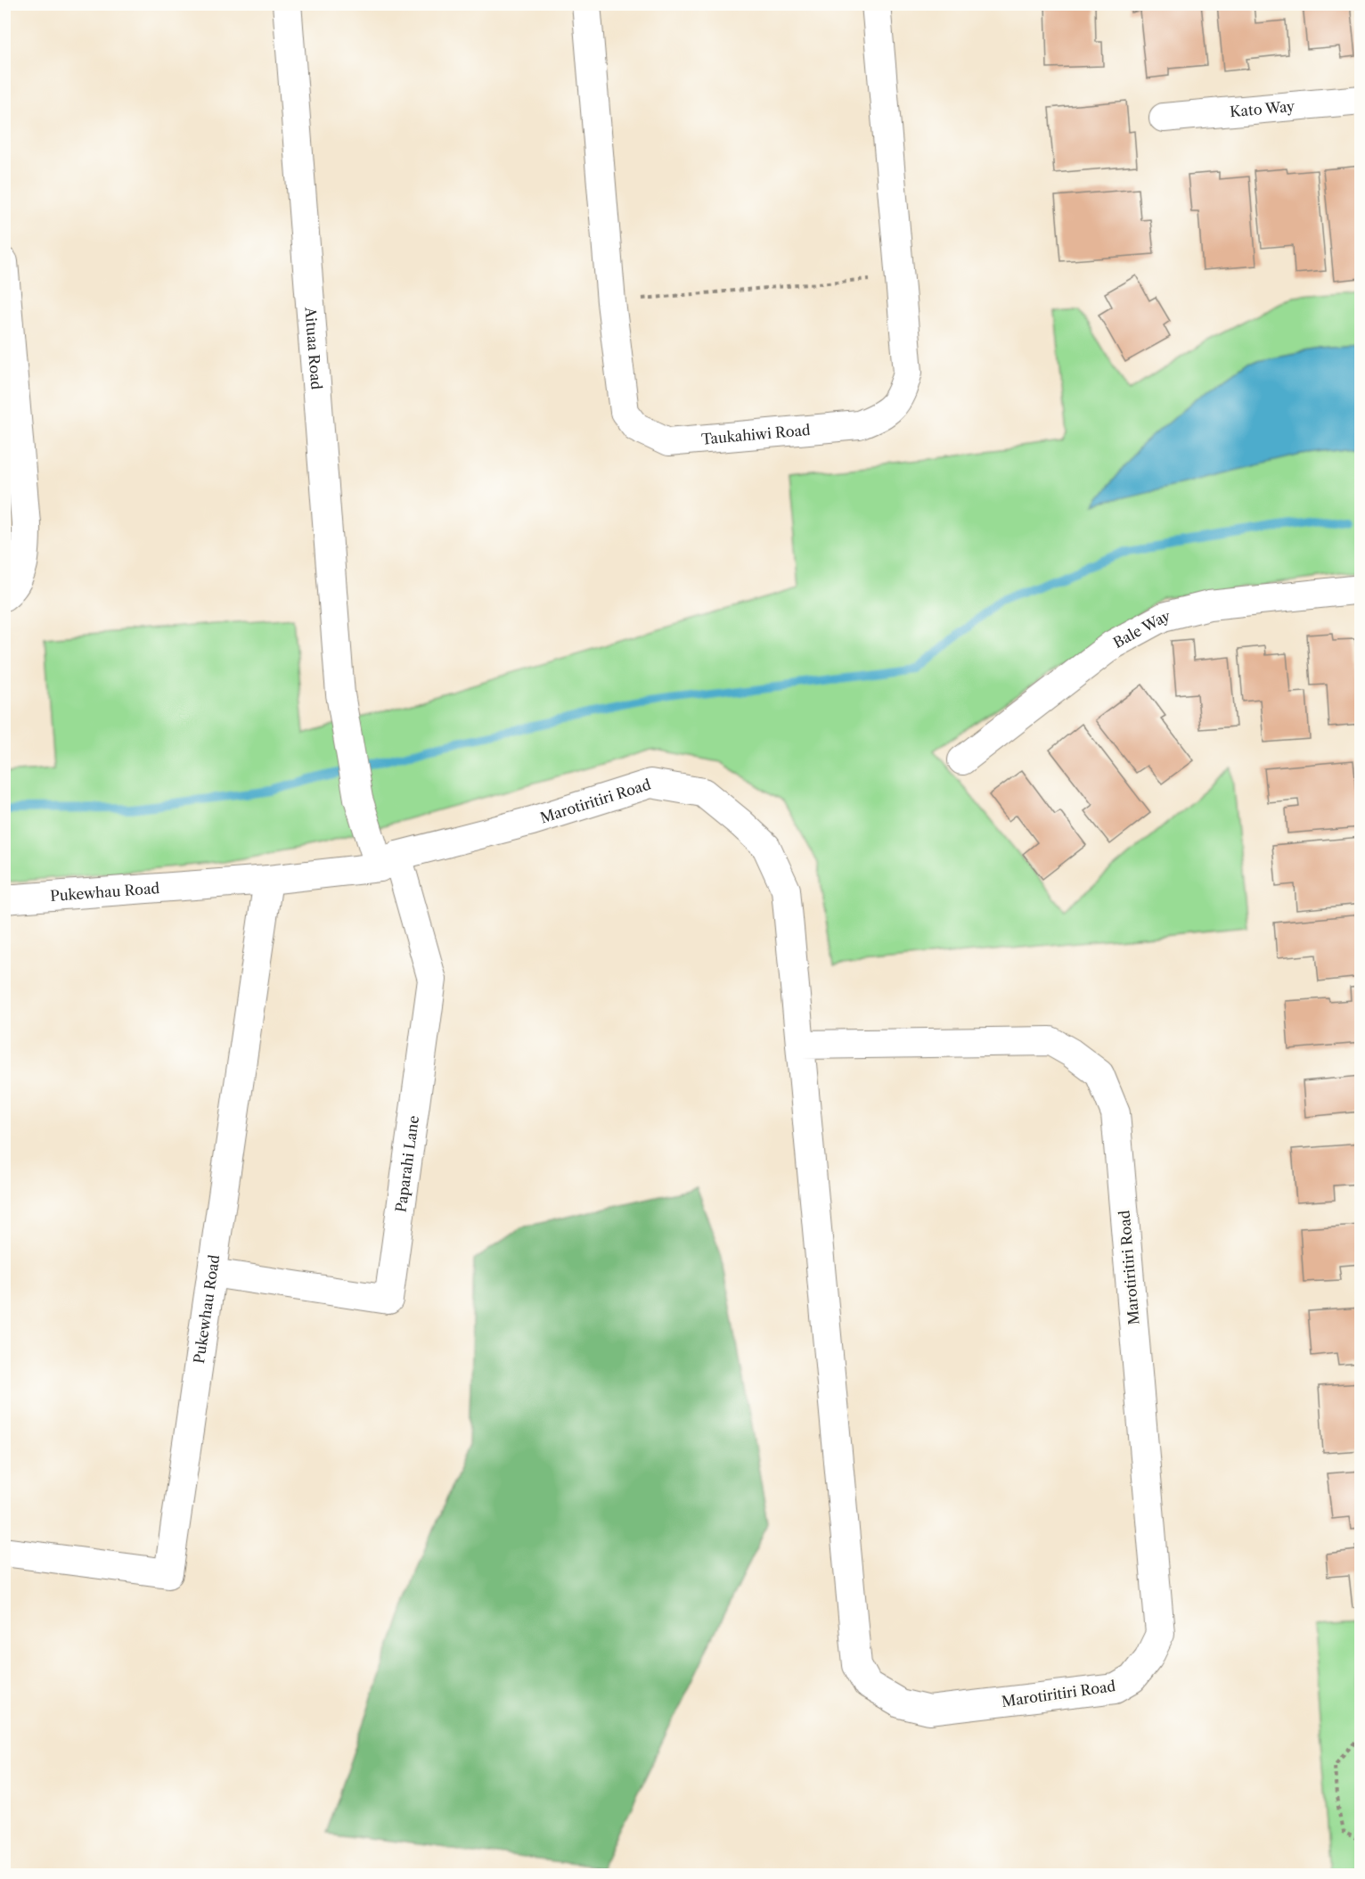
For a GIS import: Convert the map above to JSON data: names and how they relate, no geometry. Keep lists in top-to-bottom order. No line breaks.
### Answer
{"streets":{"street":["Kato Way","Aituaa Road","Taukahiwi Road","Bale Way","Marotiritiri Road","Pukewhau Road","Paparahi Lane"]},"crossings":[["Aituaa Road","Marotiritiri Road"],["Aituaa Road","Pukewhau Road"],["Aituaa Road","Paparahi Lane"],["Marotiritiri Road","Pukewhau Road"],["Marotiritiri Road","Paparahi Lane"],["Pukewhau Road","Paparahi Lane"]]}
